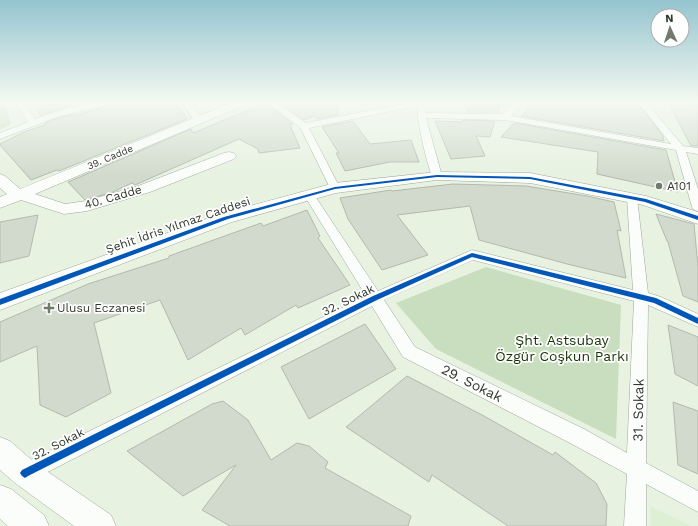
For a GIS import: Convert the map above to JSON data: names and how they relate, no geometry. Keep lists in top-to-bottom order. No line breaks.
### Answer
{"streets":{"street":["39. Cadde","40. Cadde","Şehit İdris Yılmaz Caddesi","32. Sokak","29. Sokak","31. Sokak"]},"crossings":[["39. Cadde","40. Cadde"],["Şehit İdris Yılmaz Caddesi","29. Sokak"],["Şehit İdris Yılmaz Caddesi","31. Sokak"],["32. Sokak","29. Sokak"],["32. Sokak","31. Sokak"],["29. Sokak","31. Sokak"]],"parks":["Şht. Astsubay Özgür Coşkun Parkı"],"places":{"other":["A101"],"health":["Ulusu Eczanesi"]},"north":"top"}
